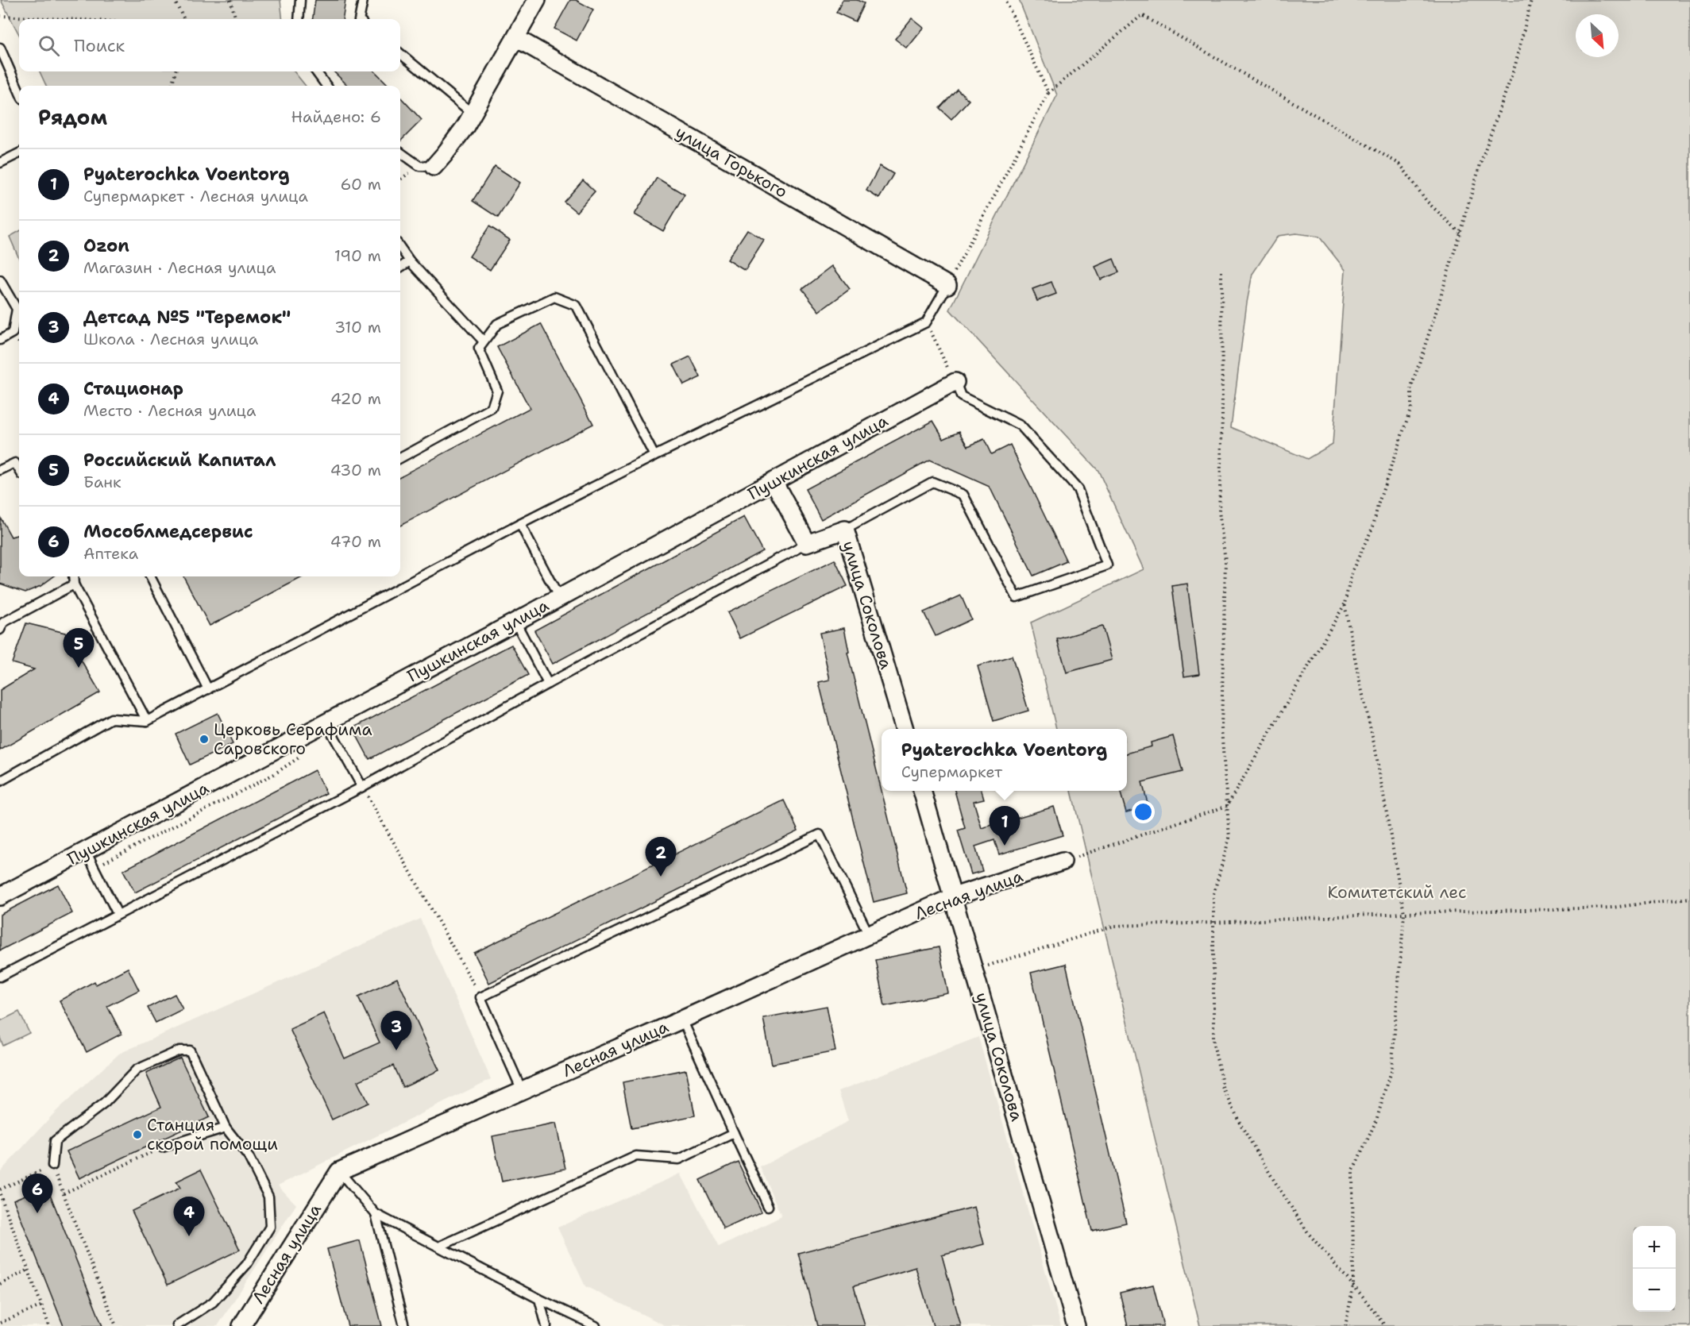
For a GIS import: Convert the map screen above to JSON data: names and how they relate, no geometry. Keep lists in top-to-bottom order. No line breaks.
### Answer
{"streets":{"street":["улица Горького","Пушкинская улица","улица Соколова","Лесная улица"]},"crossings":[["улица Соколова","Лесная улица"]],"parks":["Комитетский лес"],"places":["Церковь Серафима Саровского","Станция скорой помощи"],"north":"bottom right","page":{"search":"Поиск","heading":["Рядом","Найдено: 6"],"list":[{"mark":"1","name":"Pyaterochka Voentorg","note":"Супермаркет · Лесная улица","value":"60 m"},{"mark":"2","name":"Ozon","note":"Магазин · Лесная улица","value":"190 m"},{"mark":"3","name":"Детсад №5 \"Теремок\"","note":"Школа · Лесная улица","value":"310 m"},{"mark":"4","name":"Стационар","note":"Место · Лесная улица","value":"420 m"},{"mark":"5","name":"Российский Капитал","note":"Банк","value":"430 m"},{"mark":"6","name":"Мособлмедсервис","note":"Аптека","value":"470 m"}],"pins":["5","1","2","3","6","4"],"popup":["Pyaterochka Voentorg","Супермаркет"],"map_buttons":["+","−"]}}
